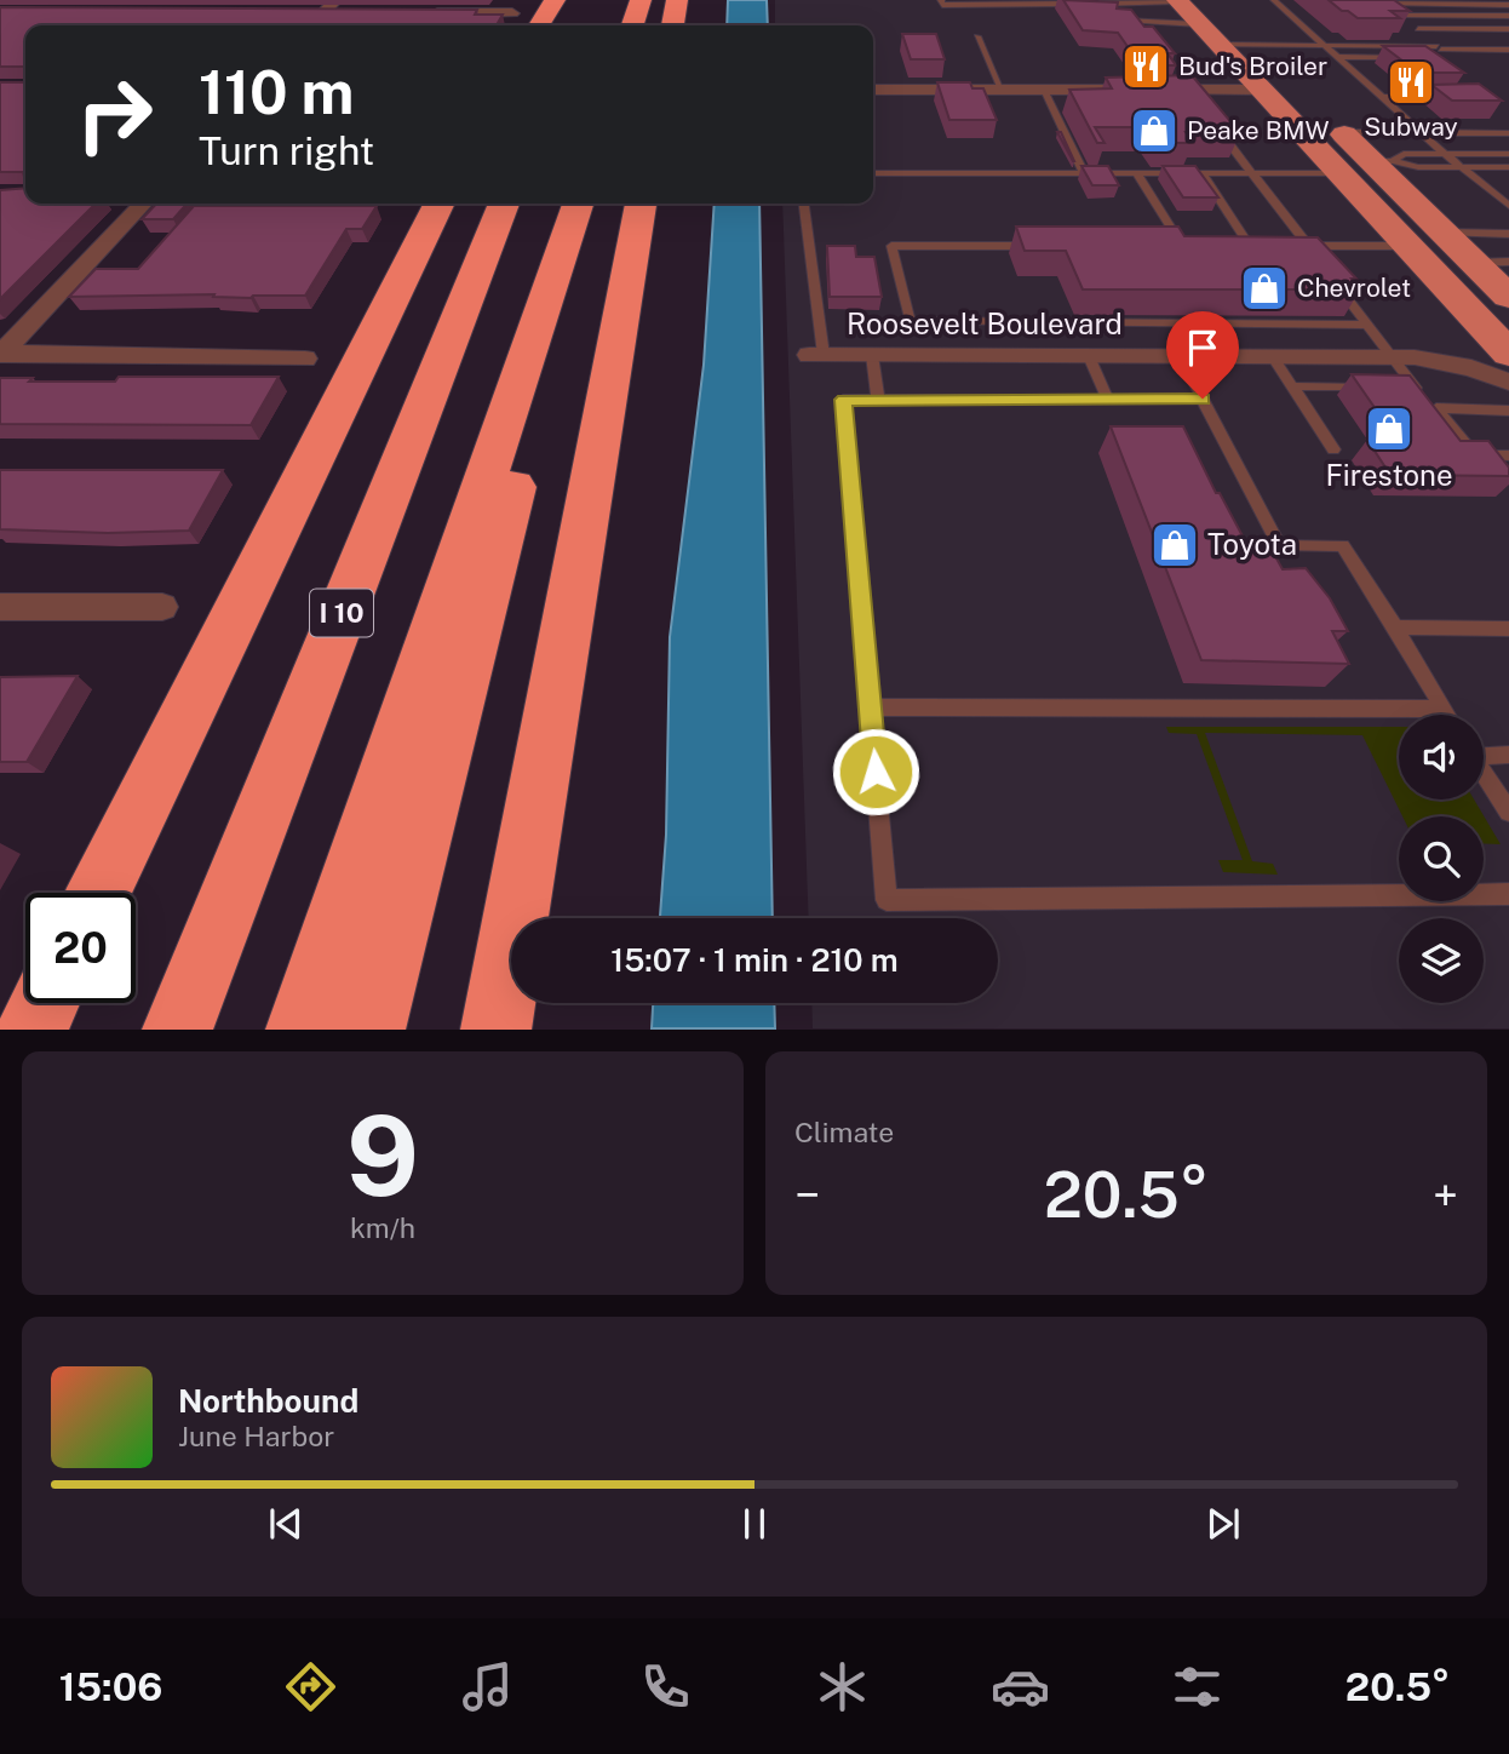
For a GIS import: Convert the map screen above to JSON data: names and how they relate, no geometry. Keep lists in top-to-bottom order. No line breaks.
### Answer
{"streets":{"highway":["I 10"],"street":["Roosevelt Boulevard"]},"places":{"restaurant":["Bud's Broiler","Subway"],"shop":["Peake BMW","Chevrolet","Firestone","Toyota"]},"page":{"turn":["110 m","Turn right"],"limit":"20","trip":"15:07 · 1 min · 210 m","tile":[["9","km/h"],"Climate"],"heat":["−","20.5°","+"],"song":["Northbound","June Harbor"],"tabs":["15:06","20.5°"]}}
